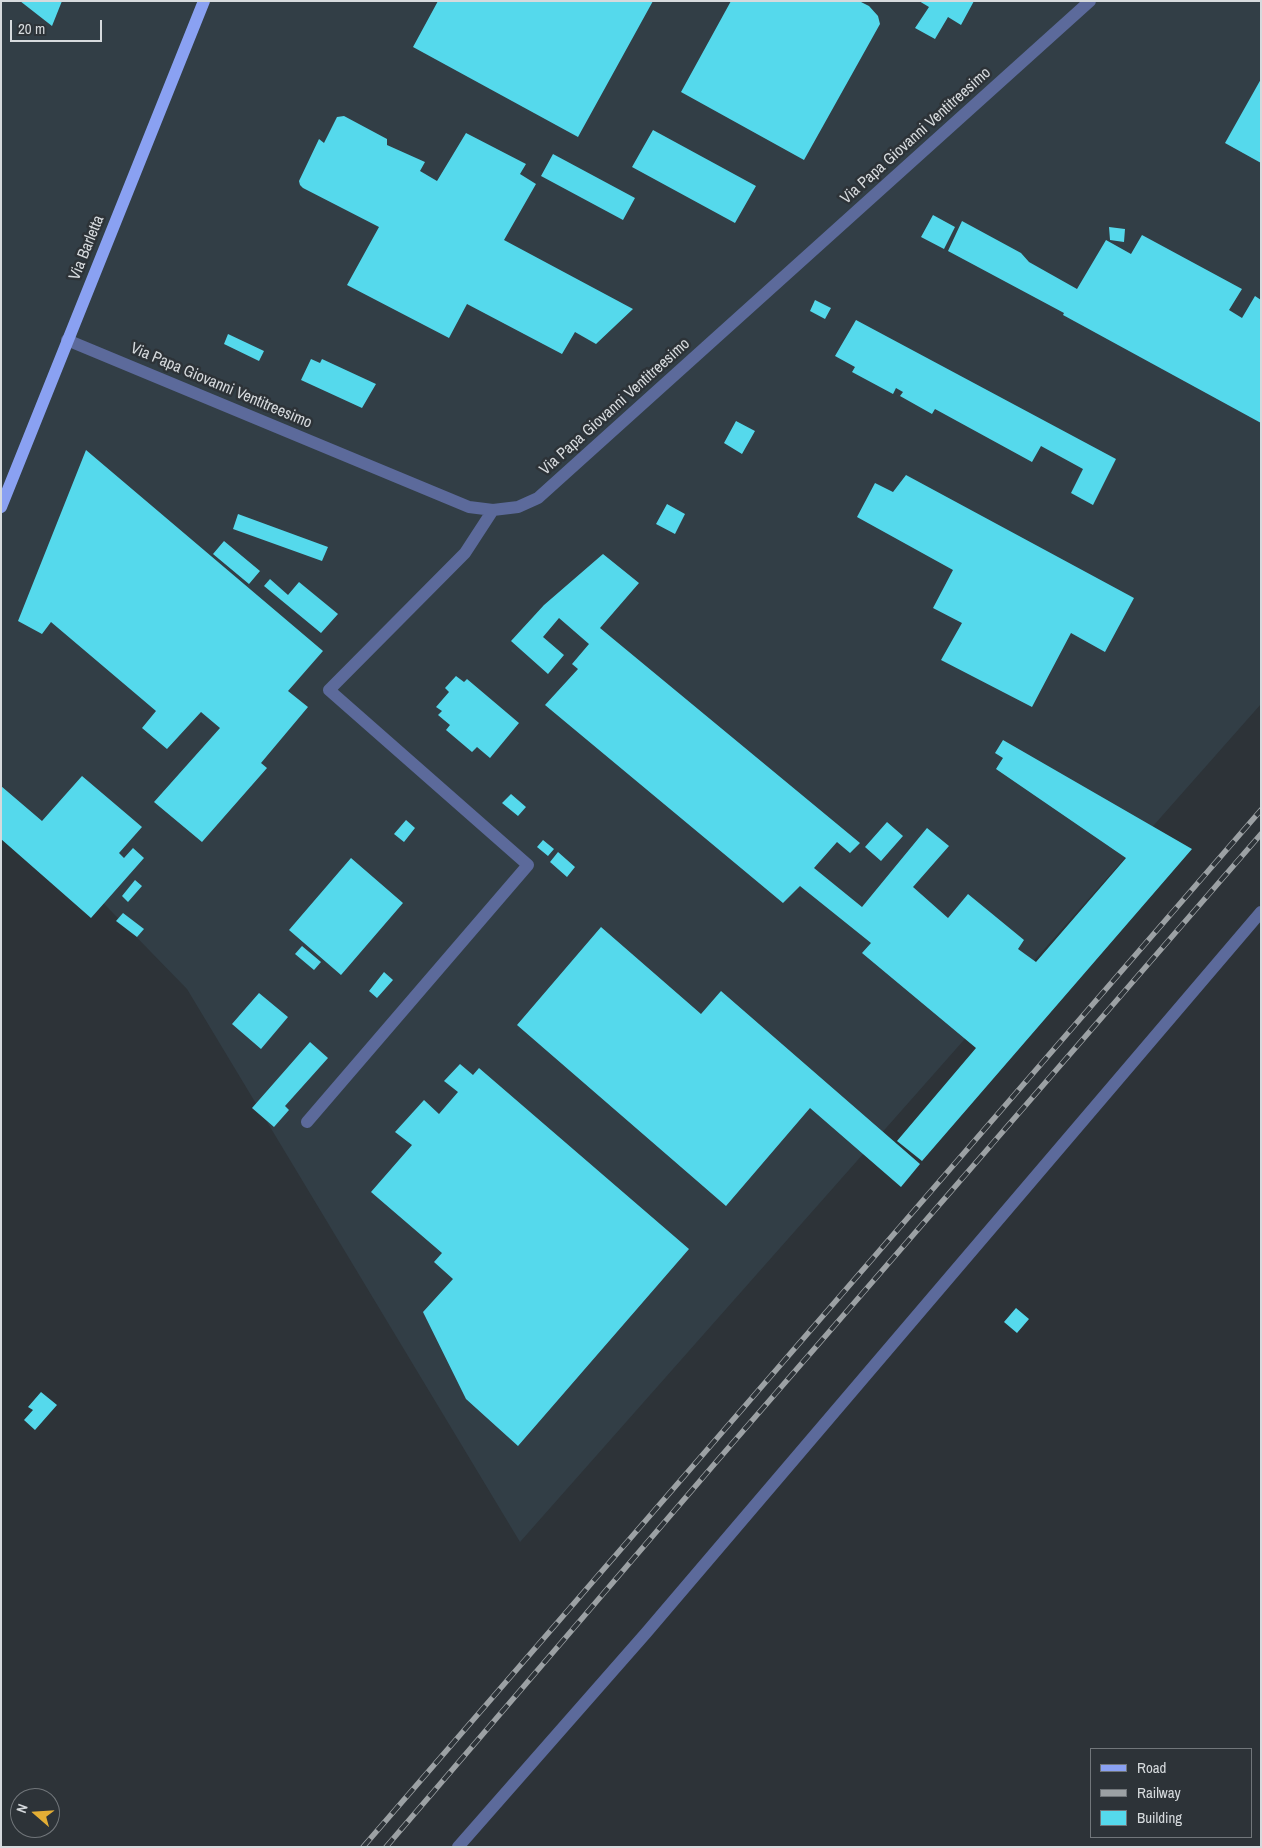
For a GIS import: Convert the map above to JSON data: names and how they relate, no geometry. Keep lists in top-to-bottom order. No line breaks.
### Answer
{"streets":{"main road":["Via Barletta"],"street":["Via Papa Giovanni Ventitreesimo"]},"crossings":[["Via Papa Giovanni Ventitreesimo","Via Barletta"]],"legend":["Road","Railway","Building"],"scale_bar":"20 m","north":"left"}
